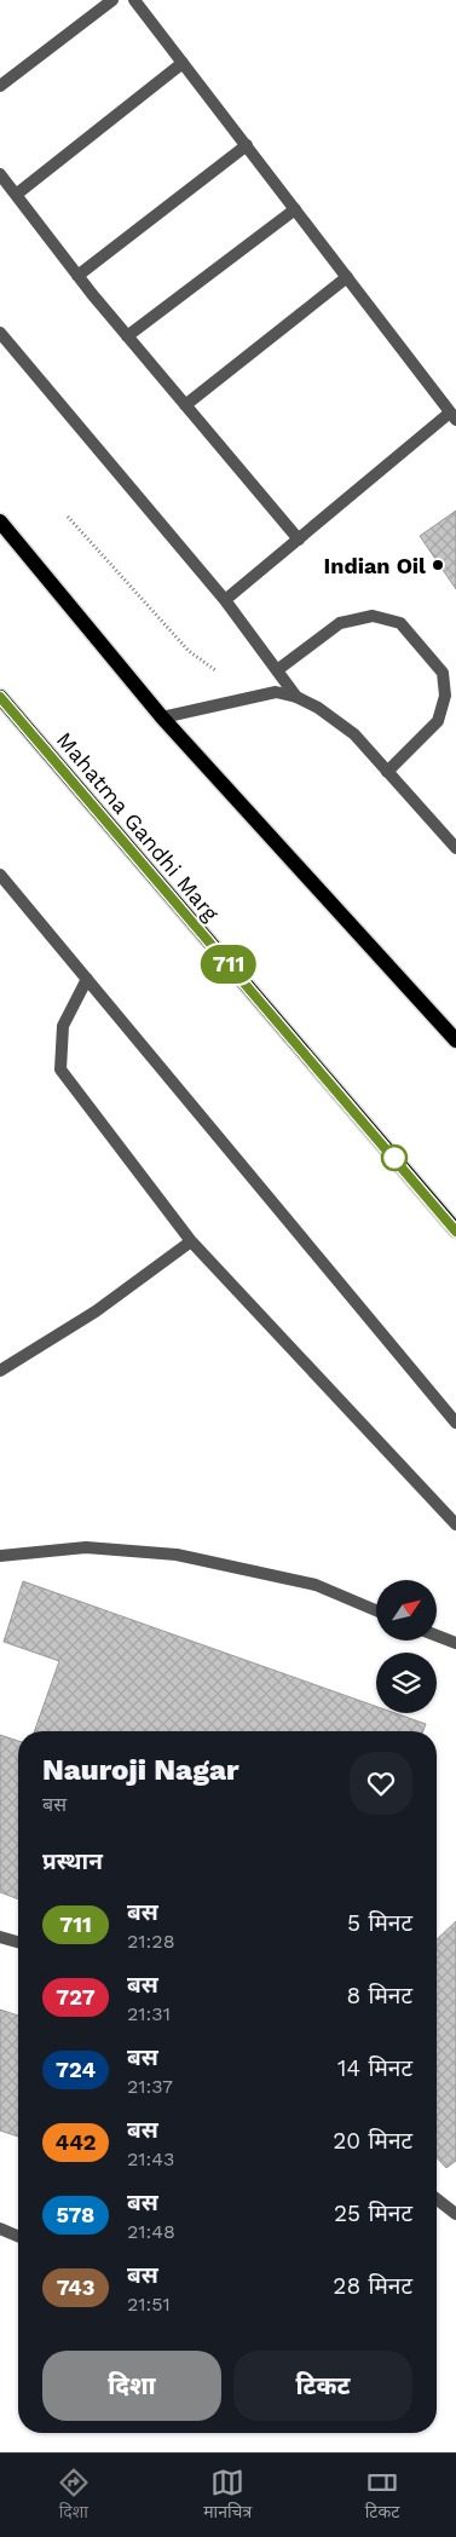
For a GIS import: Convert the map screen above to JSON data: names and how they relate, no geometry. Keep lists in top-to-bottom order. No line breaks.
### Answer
{"streets":{"main road":["Mahatma Gandhi Marg"]},"places":["Indian Oil"],"lines":["bus line 711"],"north":"top right","page":{"on_map":"711","heading":[["Nauroji Nagar","बस"],"प्रस्थान"],"list":[{"mark":"711","name":"बस","note":"21:28","value":"5 मिनट"},{"mark":"727","name":"बस","note":"21:31","value":"8 मिनट"},{"mark":"724","name":"बस","note":"21:37","value":"14 मिनट"},{"mark":"442","name":"बस","note":"21:43","value":"20 मिनट"},{"mark":"578","name":"बस","note":"21:48","value":"25 मिनट"},{"mark":"743","name":"बस","note":"21:51","value":"28 मिनट"}],"buttons":["दिशा","टिकट"],"tabs":["दिशा","मानचित्र","टिकट"]}}
